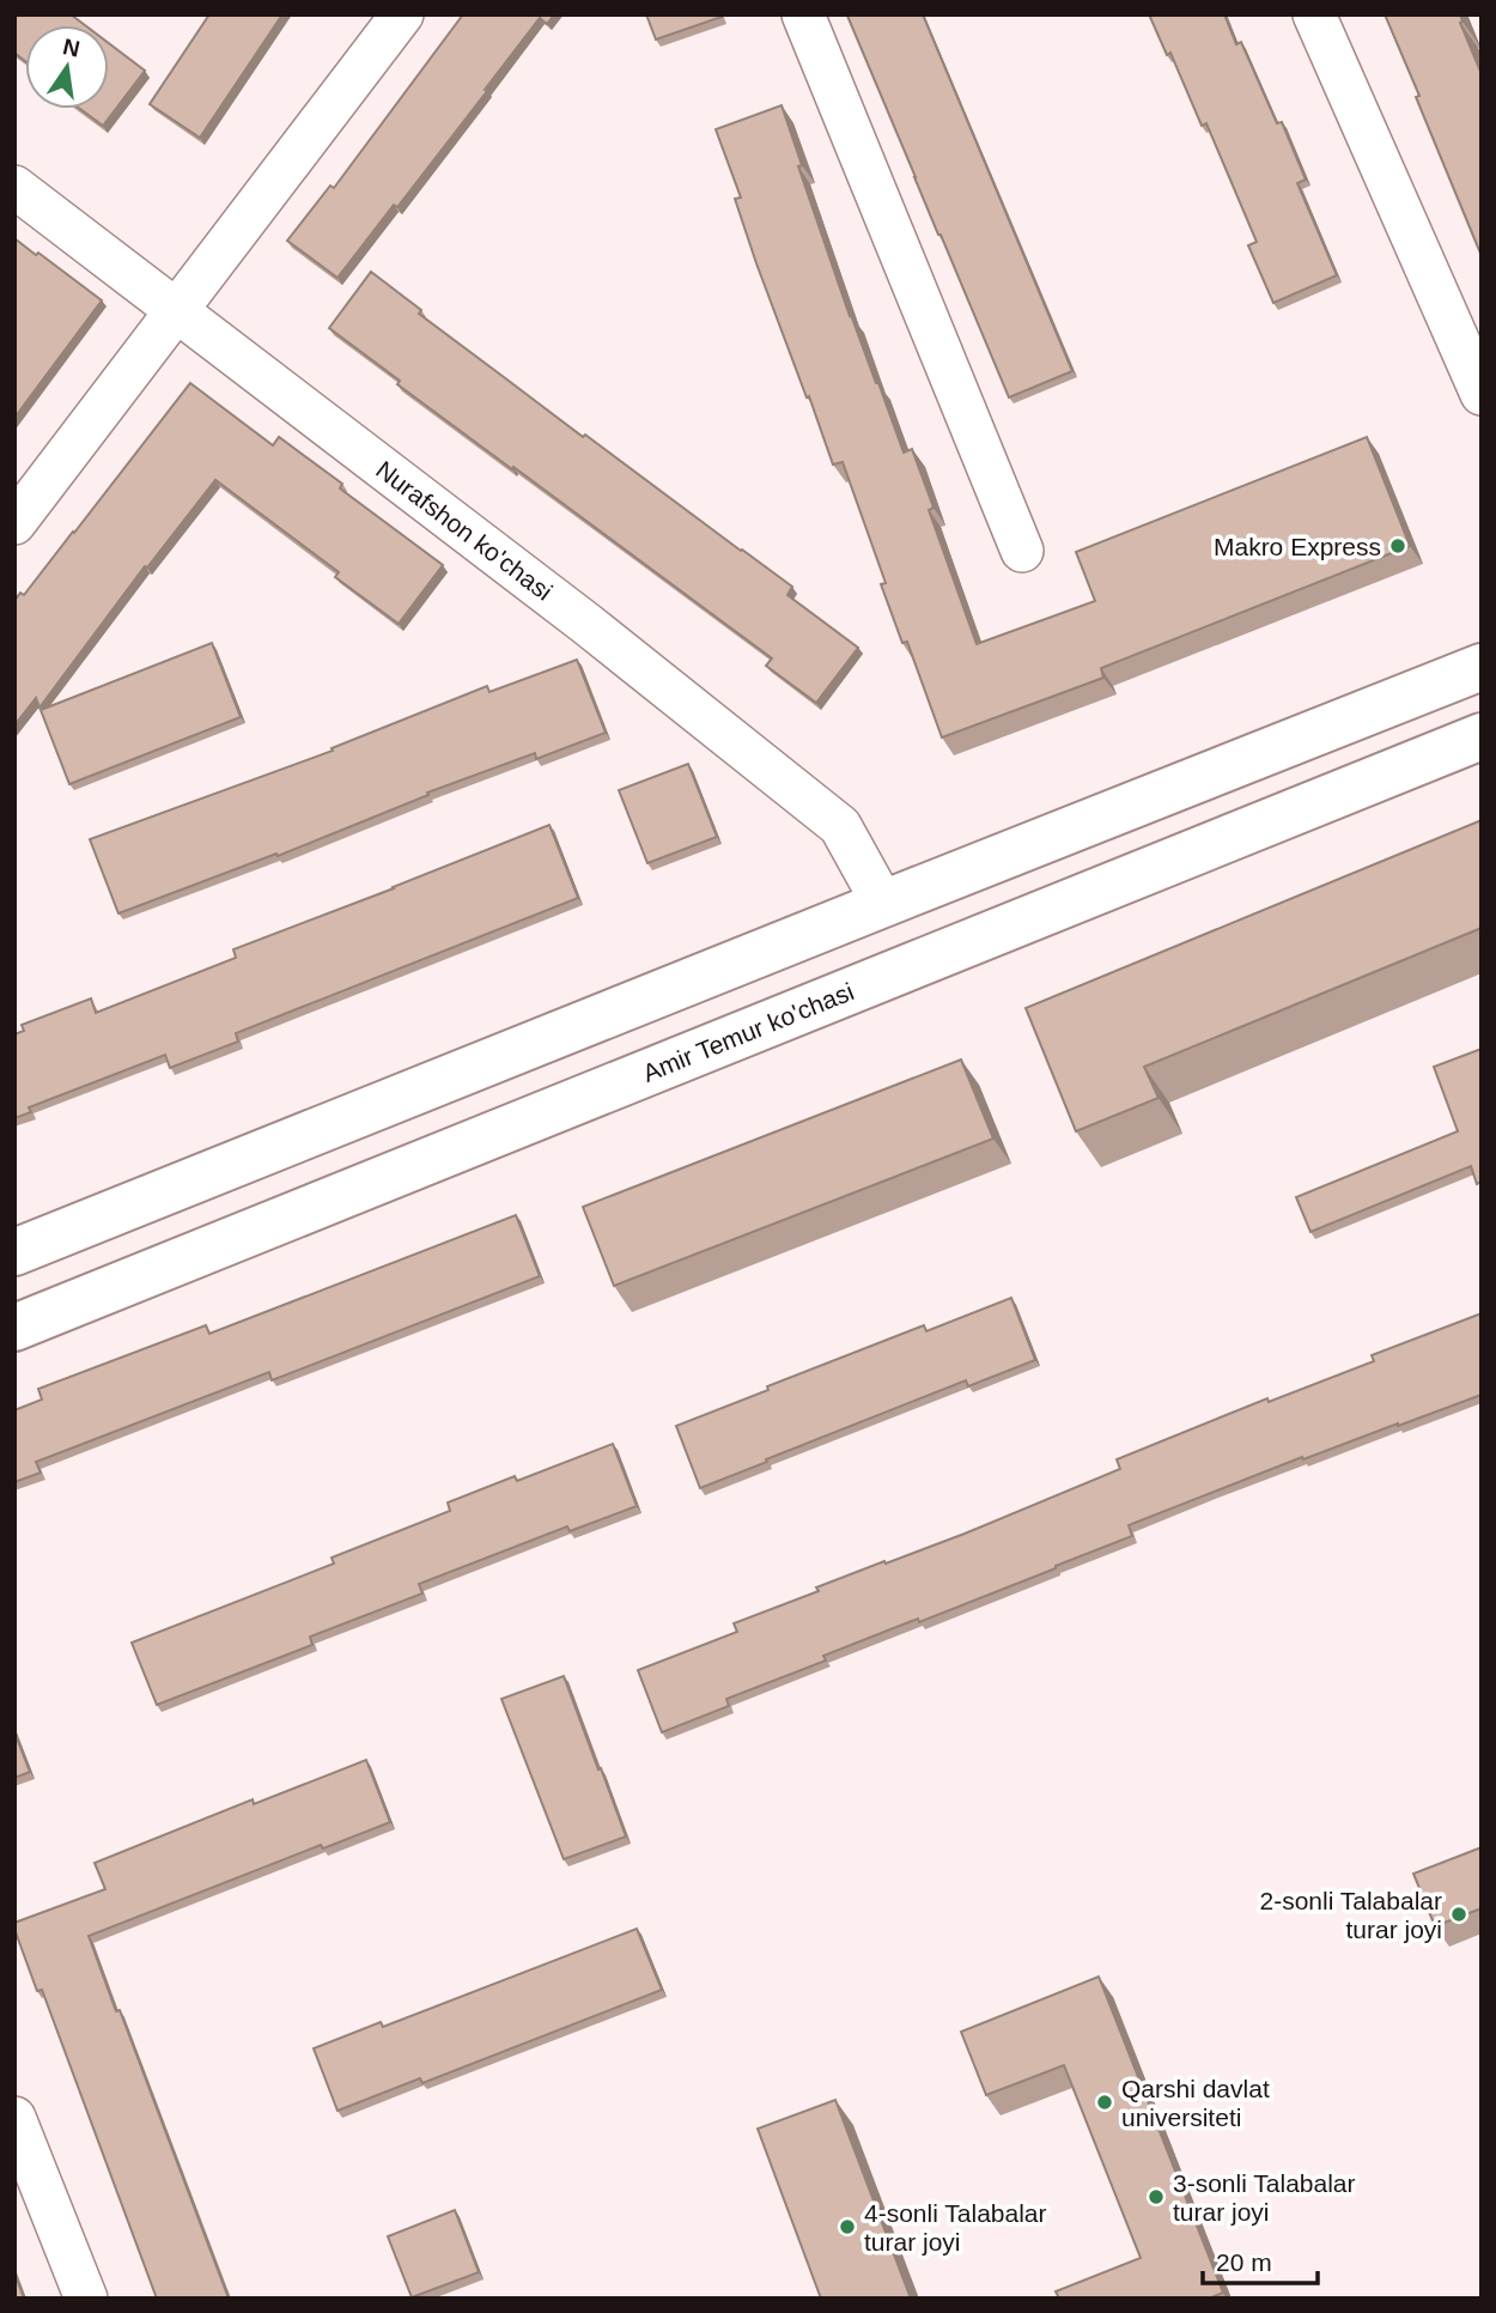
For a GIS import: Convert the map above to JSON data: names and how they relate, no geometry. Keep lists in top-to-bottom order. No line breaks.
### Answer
{"streets":{"main road":["Amir Temur ko'chasi"],"street":["Nurafshon ko'chasi"]},"places":["Makro Express","2-sonli Talabalar turar joyi","Qarshi davlat universiteti","3-sonli Talabalar turar joyi","4-sonli Talabalar turar joyi"],"scale_bar":"20 m","north":"top"}
